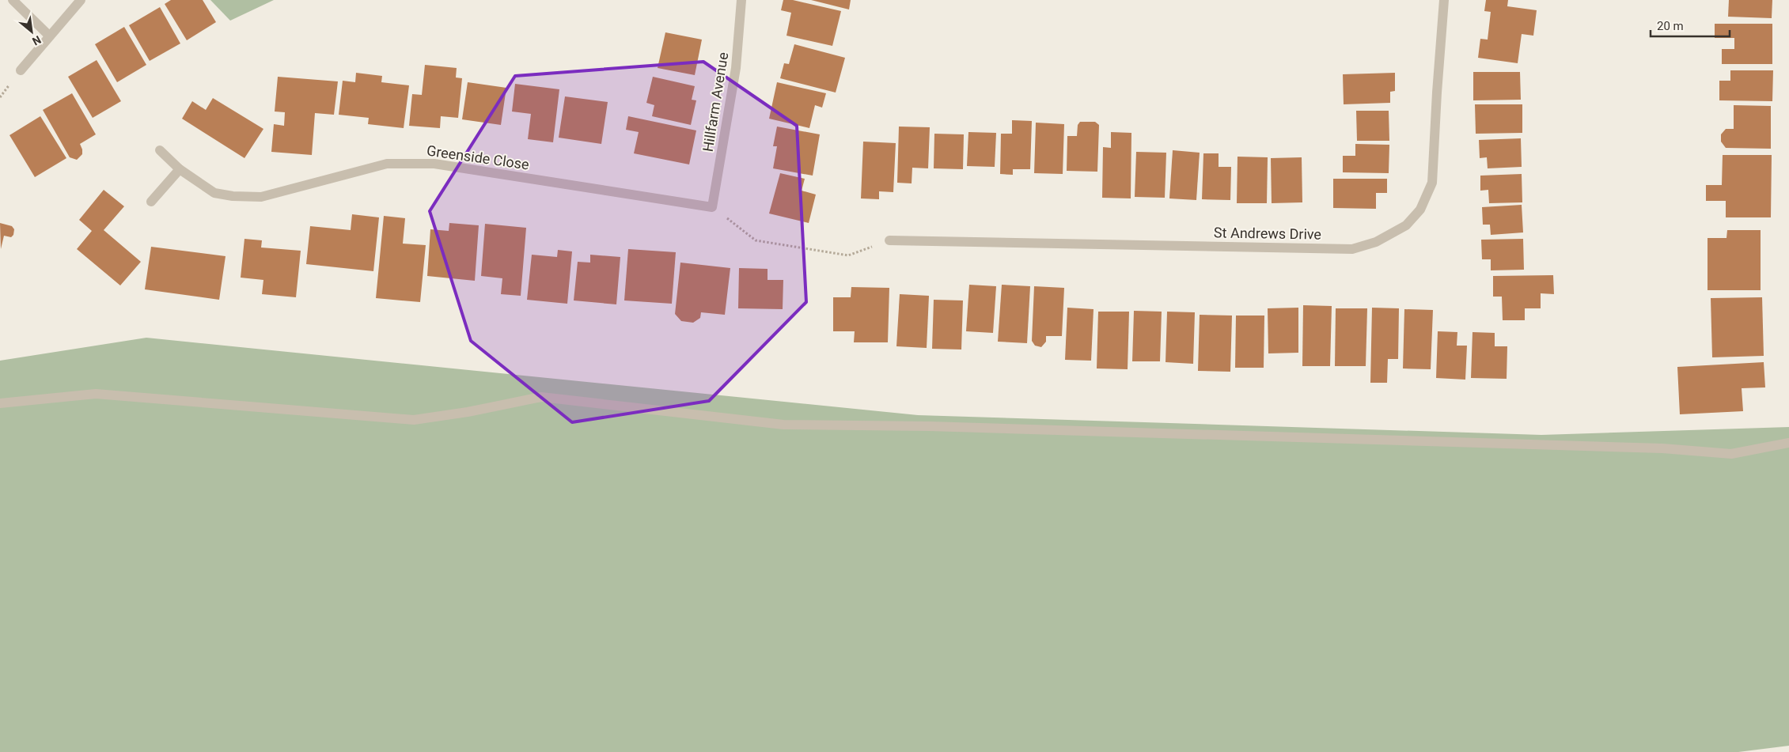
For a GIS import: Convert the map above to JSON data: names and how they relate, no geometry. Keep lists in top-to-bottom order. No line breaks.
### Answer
{"streets":{"street":["Hillfarm Avenue","Greenside Close","St Andrews Drive"]},"crossings":[["Hillfarm Avenue","Greenside Close"]],"scale_bar":"20 m","north":"bottom right"}
